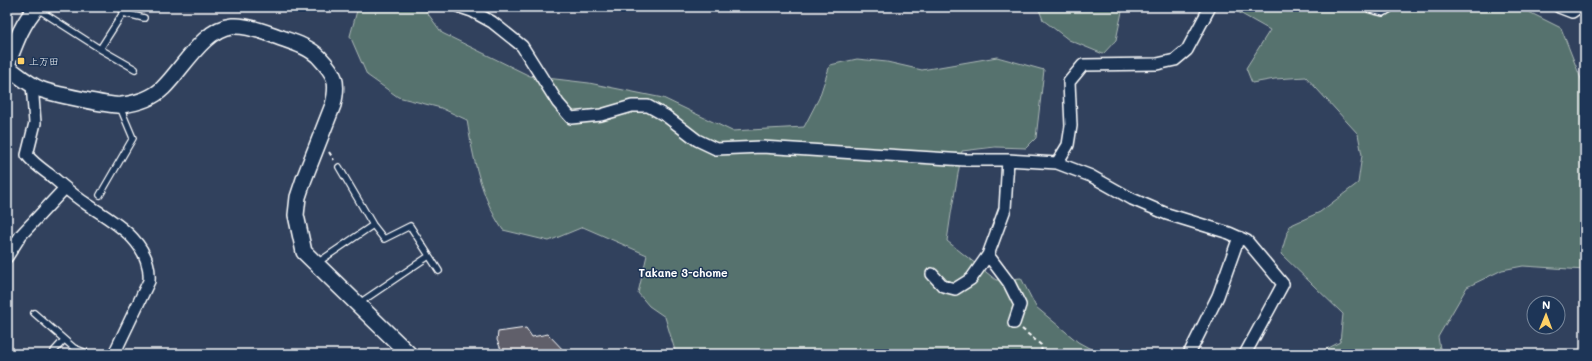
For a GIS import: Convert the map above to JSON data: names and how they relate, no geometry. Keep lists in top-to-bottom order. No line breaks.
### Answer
{"districts":["Takane 3-chome"],"places":{"transit":["上万田"]},"north":"top"}
